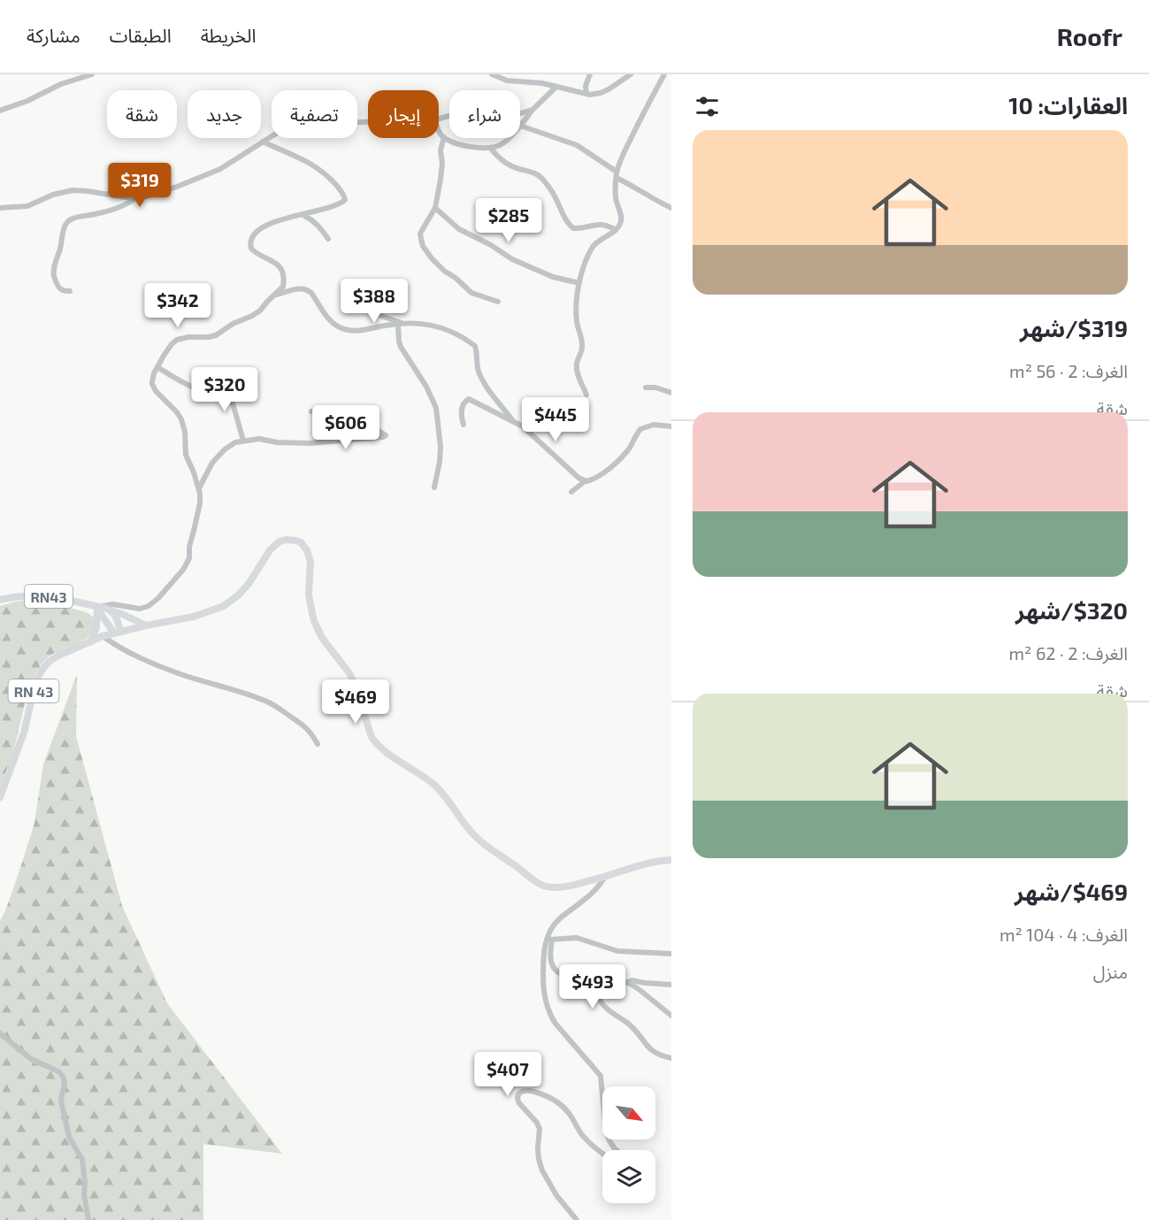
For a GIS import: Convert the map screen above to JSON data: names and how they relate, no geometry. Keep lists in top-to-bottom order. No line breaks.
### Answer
{"streets":{"main road":["RN43","RN 43"]},"north":"bottom right","page":{"header":"Roofr","nav":["الخريطة","الطبقات","مشاركة"],"heading":"العقارات: 10","chip":["شراء","إيجار","تصفية","جديد","شقة"],"list":[{"name":"$319/شهر","note":"الغرف: 2 · 56 m² · شقة"},{"name":"$320/شهر","note":"الغرف: 2 · 62 m² · شقة"},{"name":"$469/شهر","note":"الغرف: 4 · 104 m² · منزل"}],"price":["$319","$285","$388","$342","$320","$445","$606","$469","$493","$407"]}}
